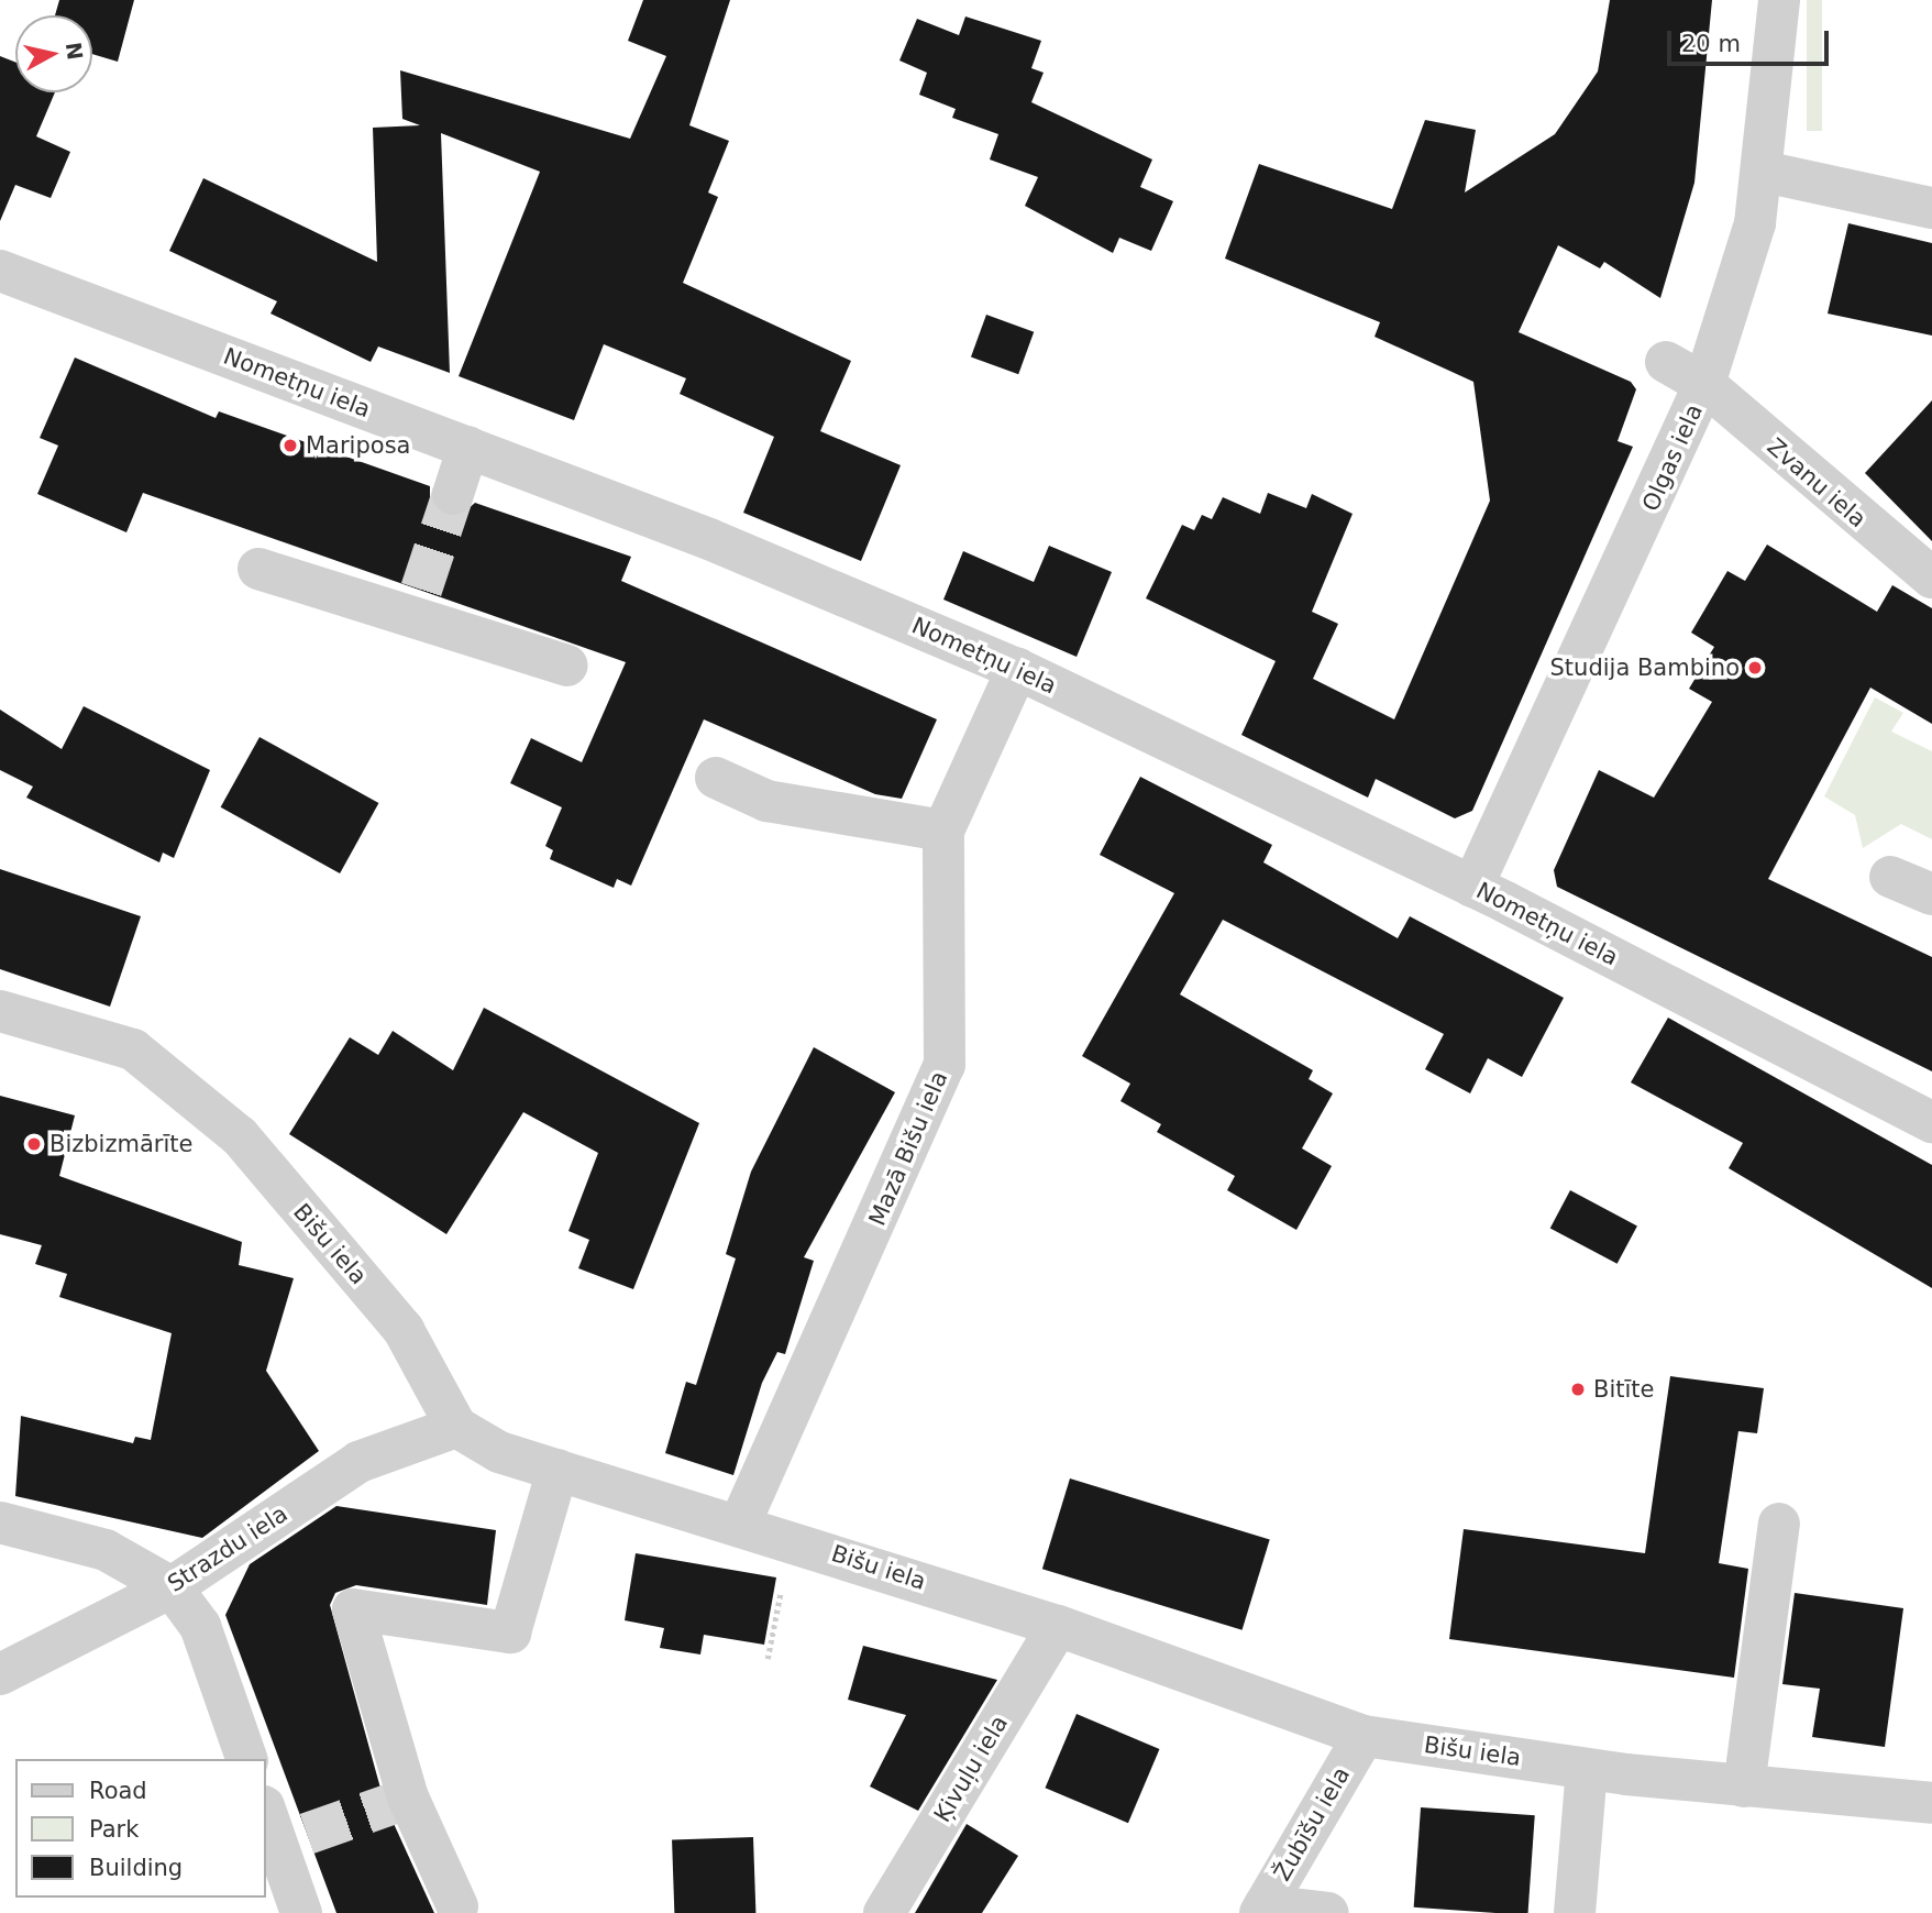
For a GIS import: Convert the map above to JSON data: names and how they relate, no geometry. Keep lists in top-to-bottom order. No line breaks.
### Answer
{"streets":{"street":["Nometņu iela","Olgas iela","Zvanu iela","Mazā Bišu iela","Bišu iela","Strazdu iela","Ķivuļu iela","Žubīšu iela"]},"crossings":[["Nometņu iela","Olgas iela"],["Nometņu iela","Mazā Bišu iela"],["Olgas iela","Zvanu iela"],["Mazā Bišu iela","Bišu iela"],["Bišu iela","Strazdu iela"],["Bišu iela","Ķivuļu iela"],["Bišu iela","Žubīšu iela"]],"places":["Mariposa","Studija Bambino","Bizbizmārīte","Bitīte"],"legend":["Road","Park","Building"],"scale_bar":"20 m","north":"right"}
